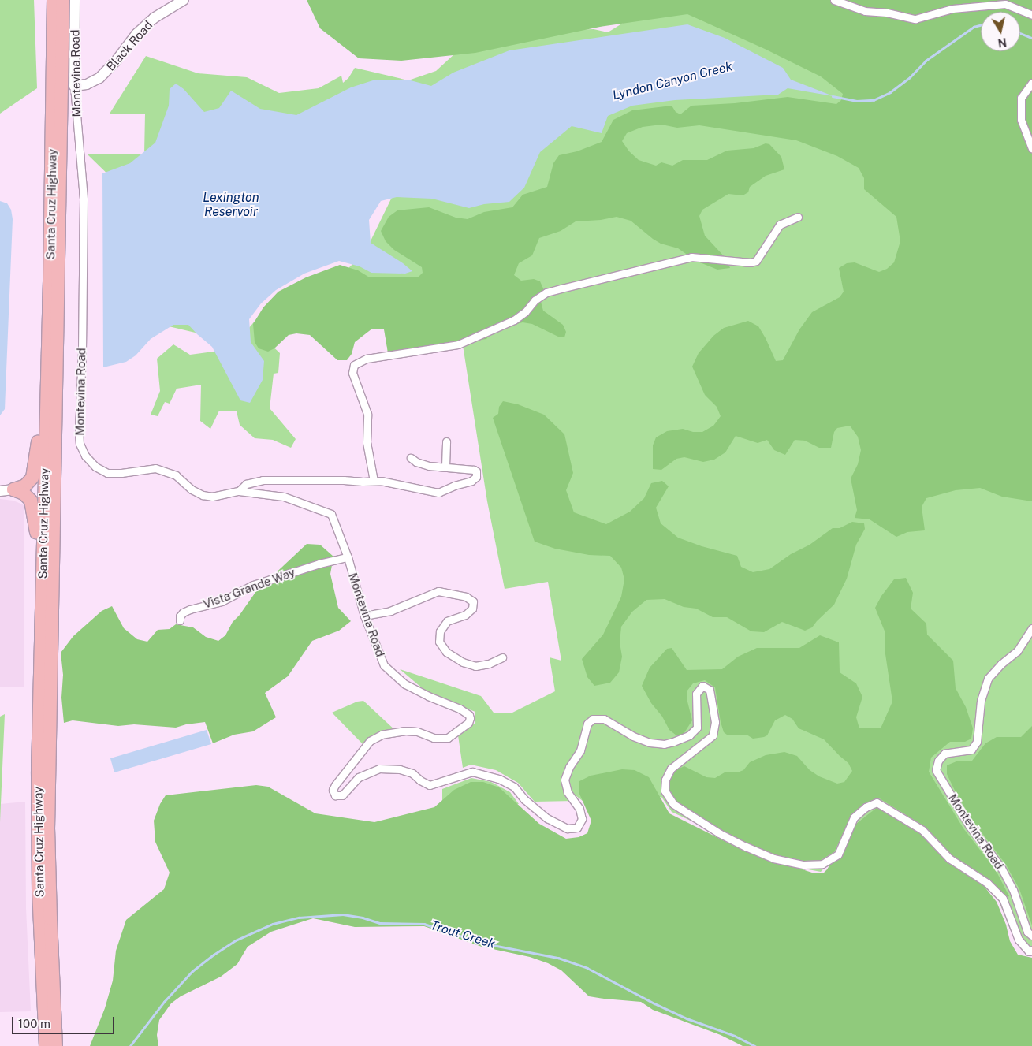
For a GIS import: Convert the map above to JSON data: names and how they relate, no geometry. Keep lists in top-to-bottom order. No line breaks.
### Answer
{"streets":{"highway":["Santa Cruz Highway"],"street":["Black Road","Montevina Road","Vista Grande Way"]},"crossings":[["Black Road","Montevina Road"],["Montevina Road","Vista Grande Way"]],"water":["Lyndon Canyon Creek","Lexington Reservoir","Trout Creek"],"scale_bar":"100 m","north":"bottom"}
